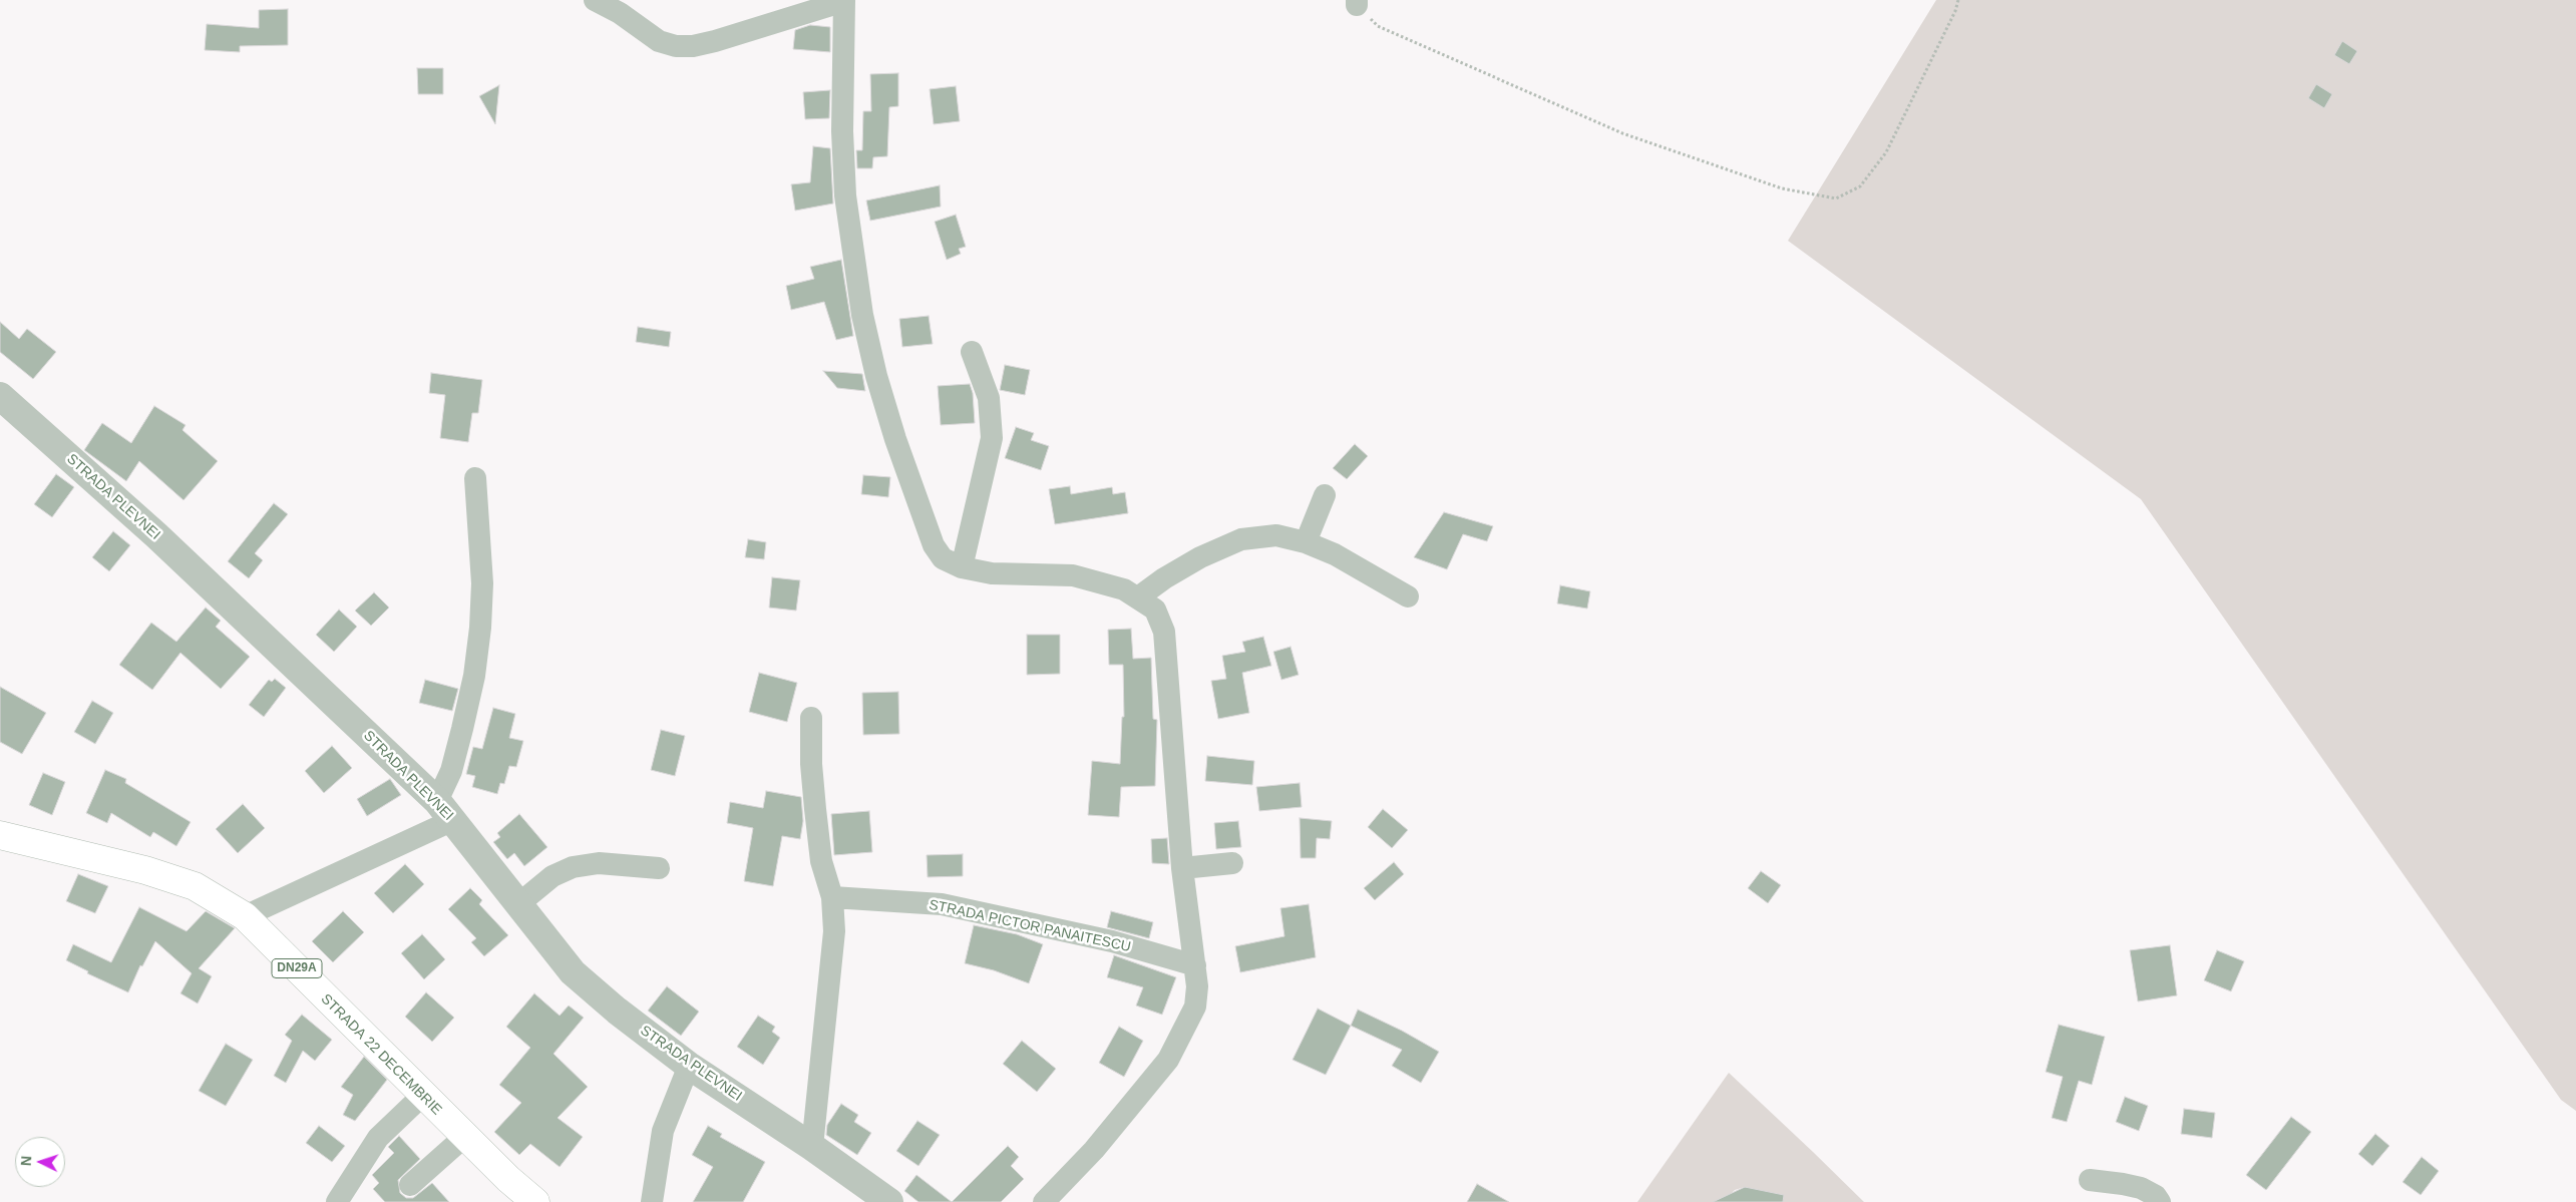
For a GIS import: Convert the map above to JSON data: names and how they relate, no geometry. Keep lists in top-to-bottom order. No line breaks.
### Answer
{"streets":{"main road":["DN29A","STRADA 22 DECEMBRIE"],"street":["STRADA PLEVNEI","STRADA PICTOR PANAITESCU"]},"north":"left"}
